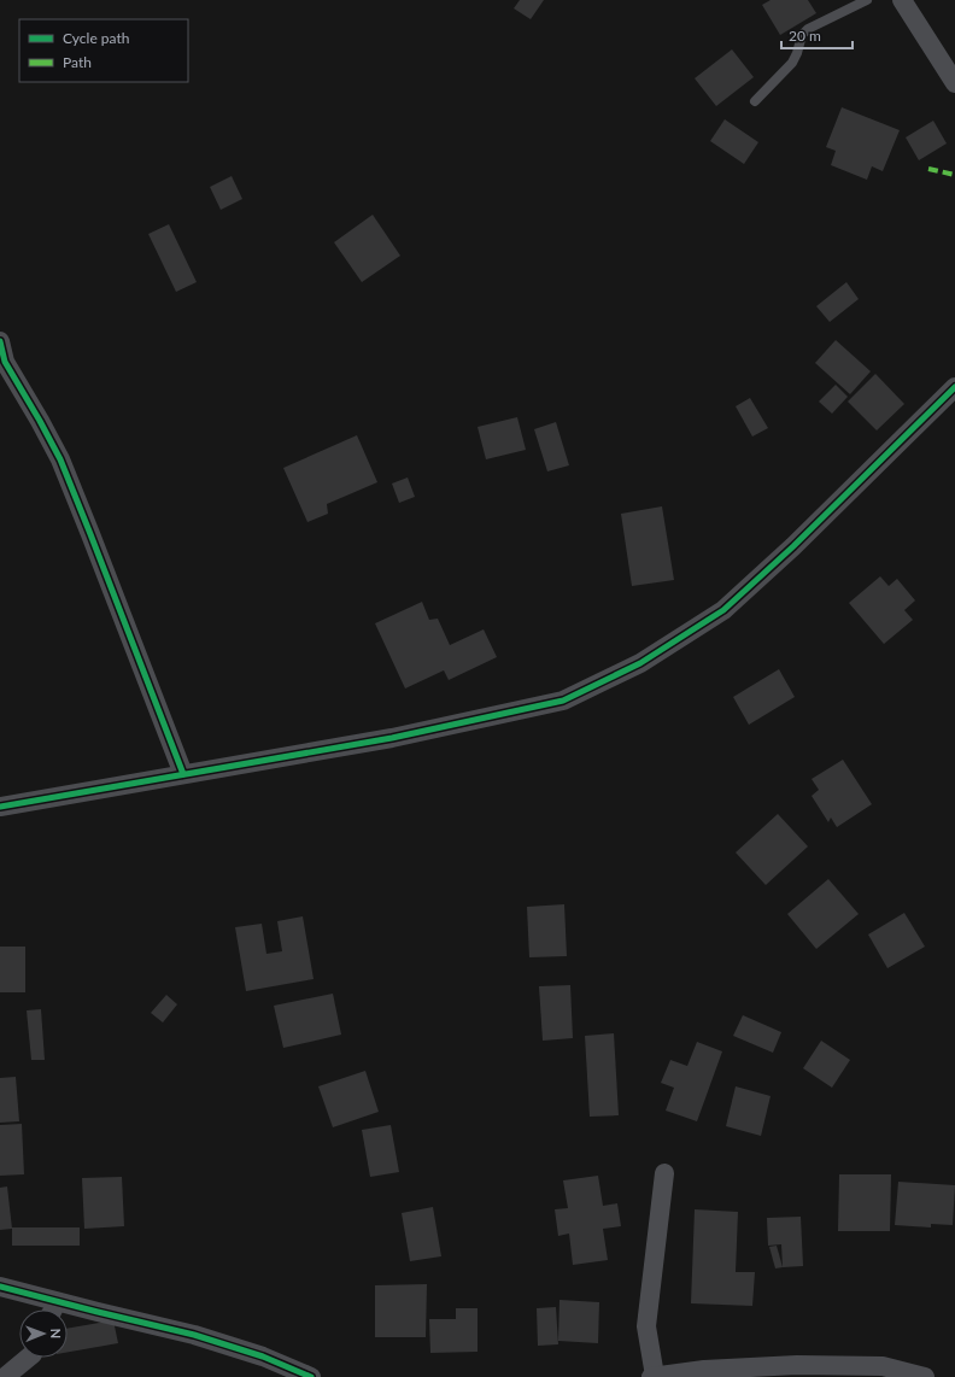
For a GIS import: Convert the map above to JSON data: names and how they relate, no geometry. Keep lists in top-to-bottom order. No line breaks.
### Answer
{"legend":["Cycle path","Path"],"scale_bar":"20 m","north":"right"}
